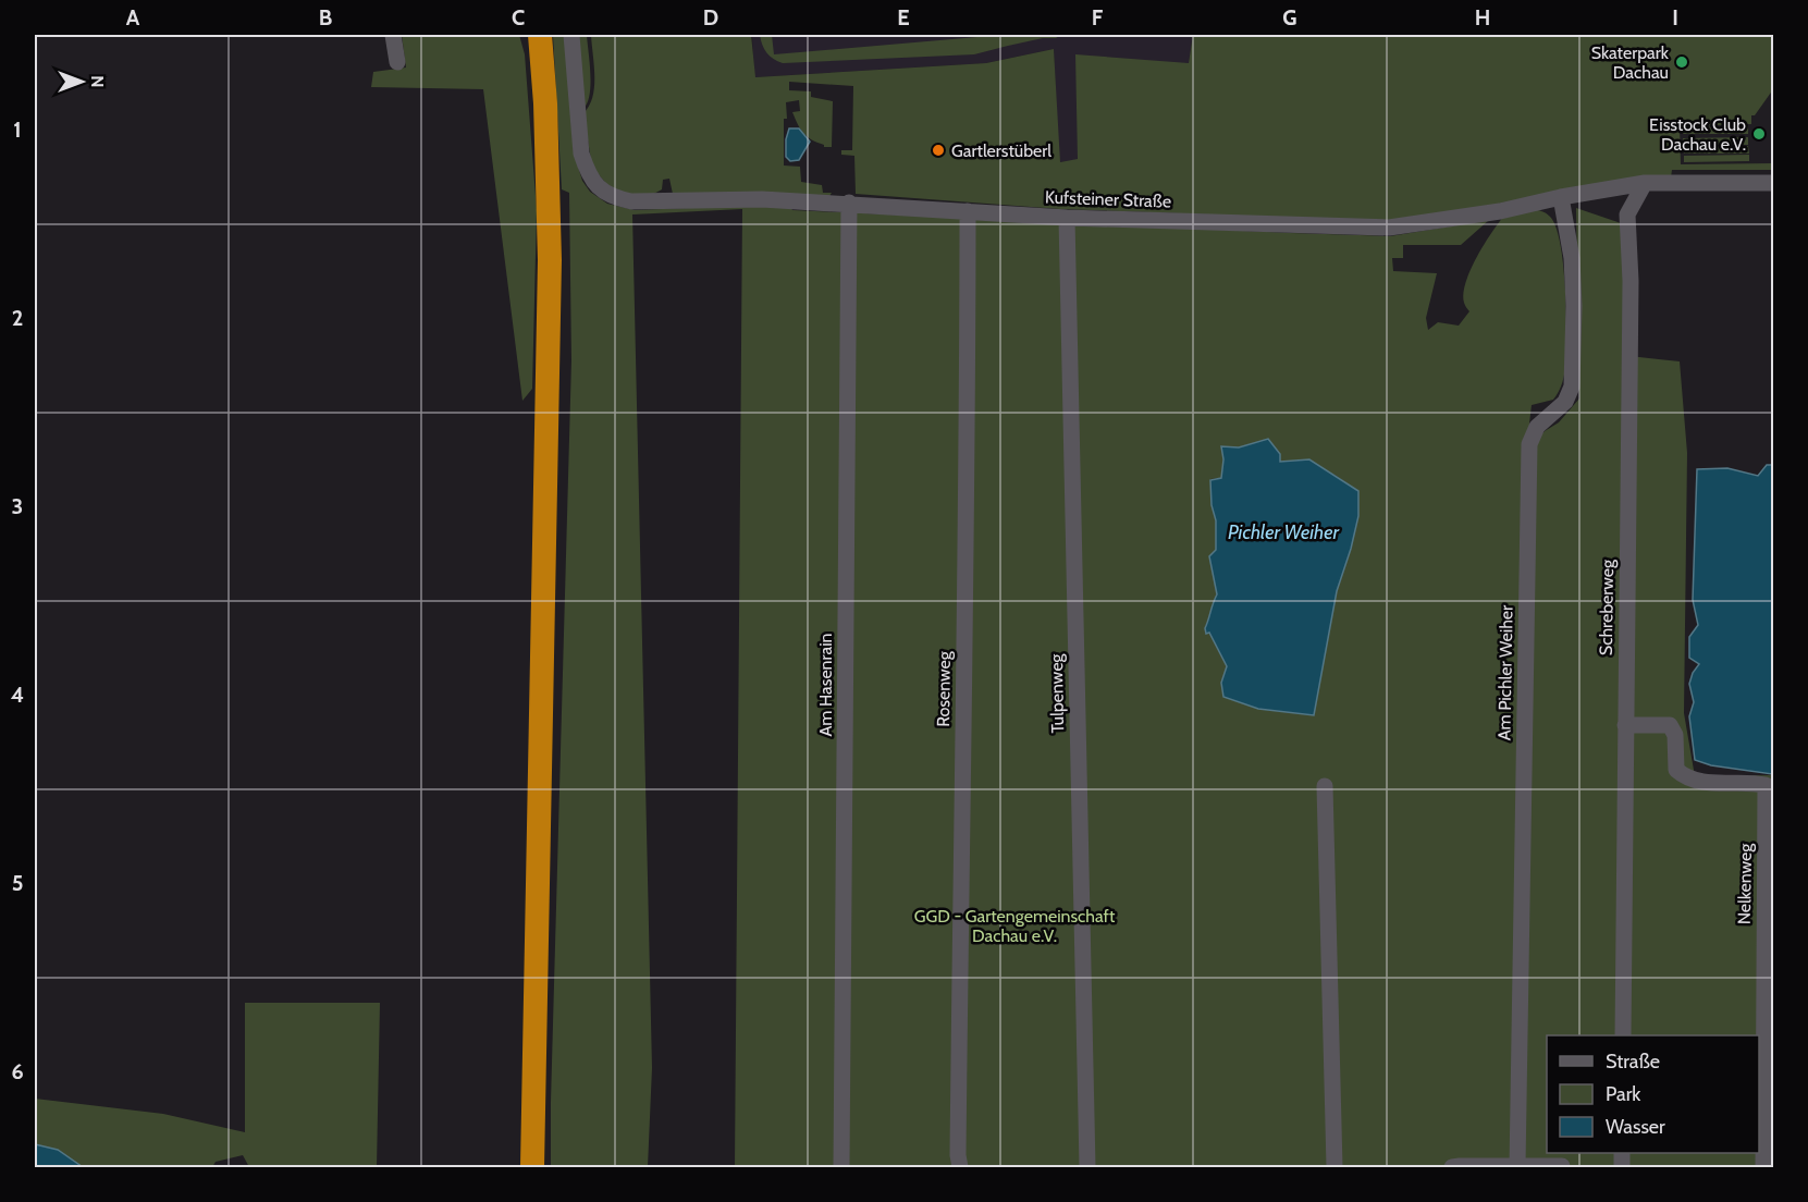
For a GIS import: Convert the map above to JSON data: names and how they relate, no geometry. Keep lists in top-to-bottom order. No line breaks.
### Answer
{"streets":{"street":["Kufsteiner Straße","Schreberweg","Am Pichler Weiher","Am Hasenrain","Rosenweg","Tulpenweg","Nelkenweg"]},"crossings":[["Kufsteiner Straße","Schreberweg"],["Kufsteiner Straße","Am Pichler Weiher"],["Kufsteiner Straße","Am Hasenrain"],["Kufsteiner Straße","Rosenweg"],["Kufsteiner Straße","Tulpenweg"],["Schreberweg","Nelkenweg"]],"water":["Pichler Weiher"],"parks":["GGD - Gartengemeinschaft Dachau e.V."],"places":["Skaterpark Dachau","Eisstock Club Dachau e.V.","Gartlerstüberl"],"legend":["Straße","Park","Wasser"],"north":"right","grid":{"columns":["A","B","C","D","E","F","G","H","I"],"rows":["1","2","3","4","5","6"]}}
